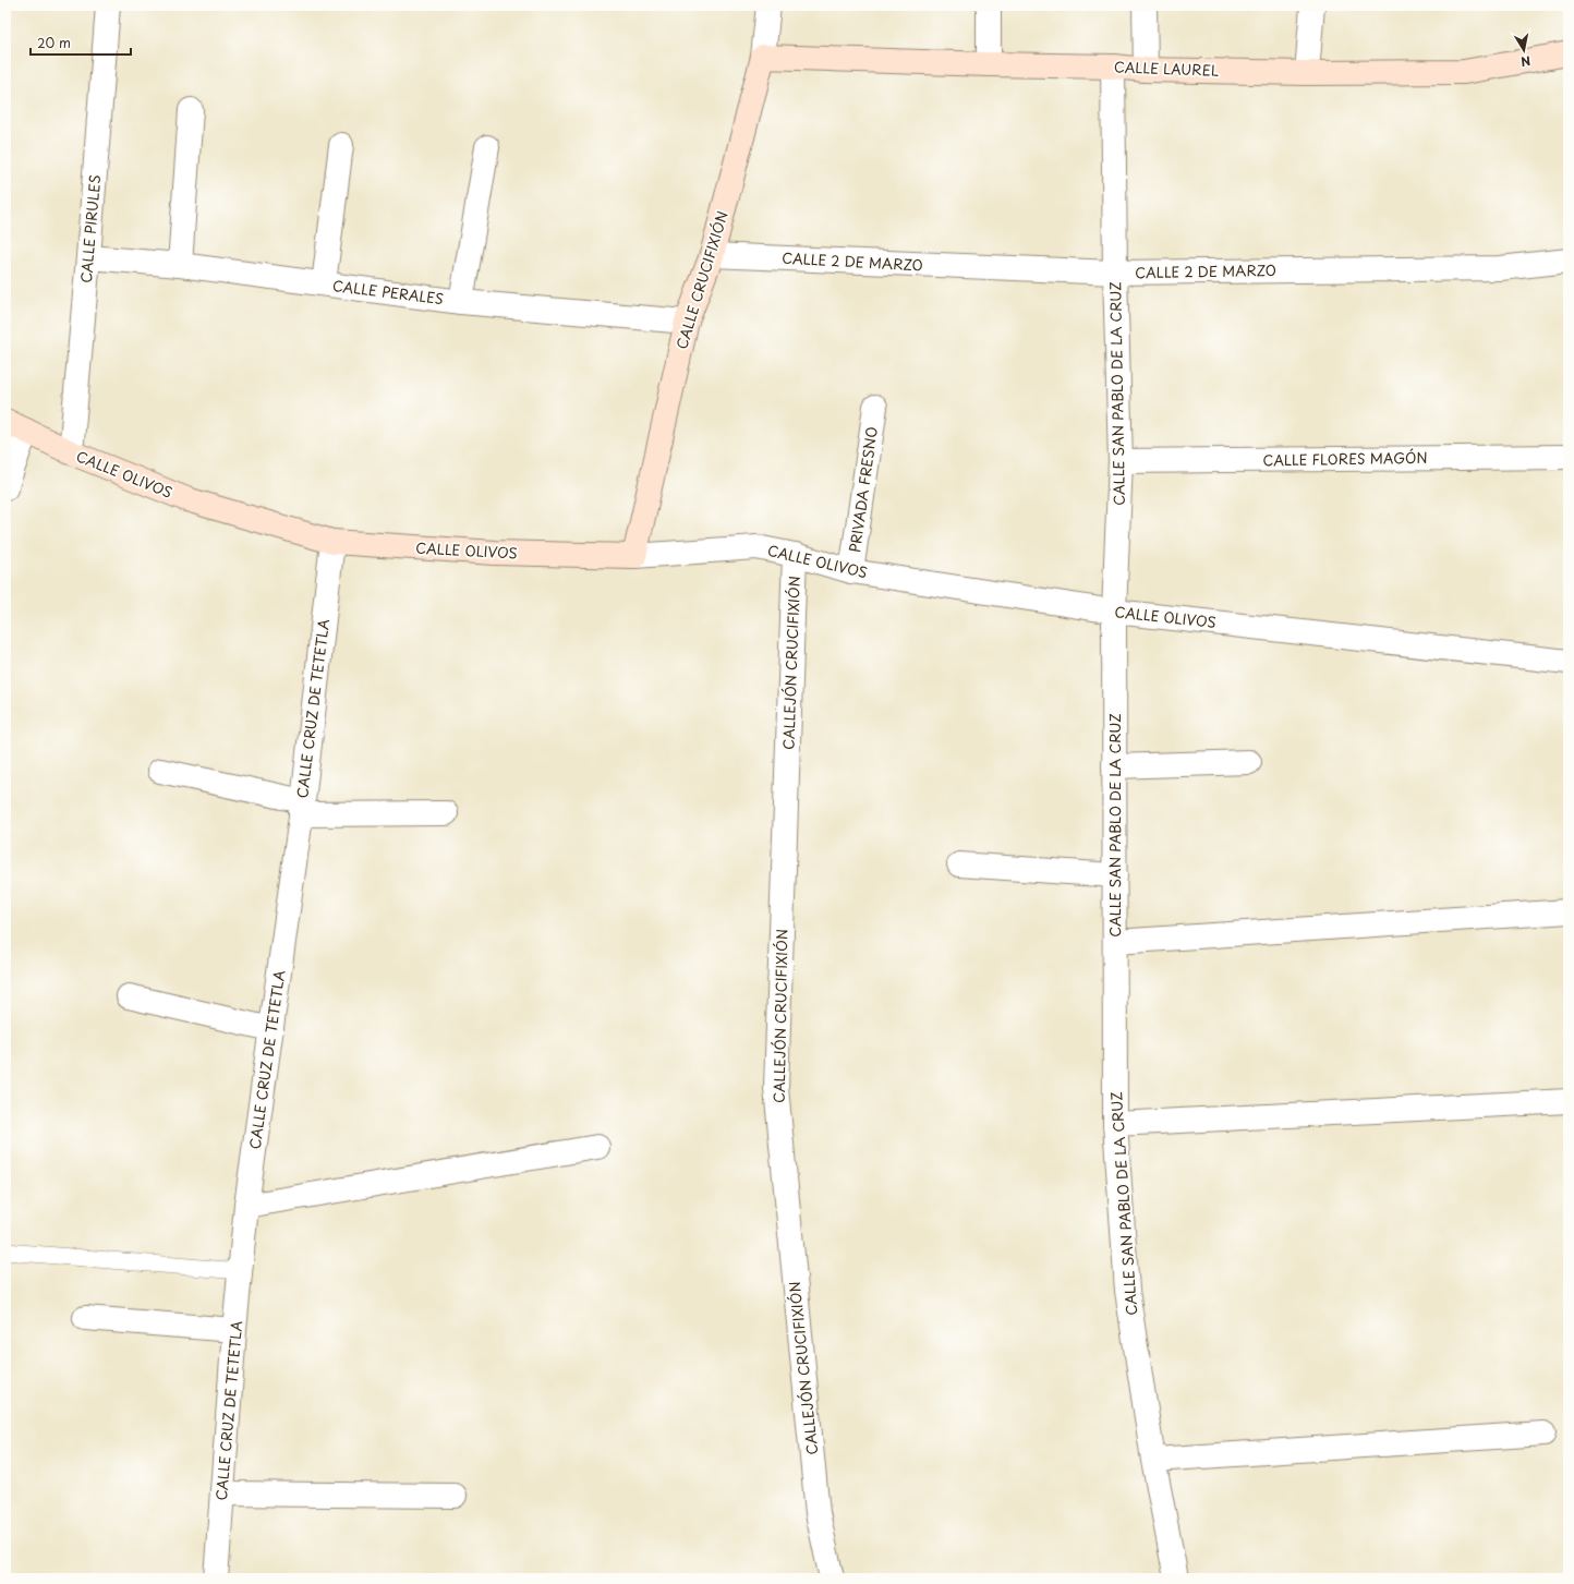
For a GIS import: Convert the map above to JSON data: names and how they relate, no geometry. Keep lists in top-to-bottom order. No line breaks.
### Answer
{"streets":{"street":["CALLE LAUREL","CALLE PIRULES","CALLE 2 DE MARZO","CALLE CRUCIFIXIÓN","CALLE PERALES","CALLE SAN PABLO DE LA CRUZ","CALLE FLORES MAGÓN","CALLE OLIVOS","PRIVADA FRESNO","CALLEJÓN CRUCIFIXIÓN","CALLE CRUZ DE TETETLA"]},"crossings":[["CALLE LAUREL","CALLE CRUCIFIXIÓN"],["CALLE LAUREL","CALLE SAN PABLO DE LA CRUZ"],["CALLE PIRULES","CALLE PERALES"],["CALLE PIRULES","CALLE OLIVOS"],["CALLE 2 DE MARZO","CALLE CRUCIFIXIÓN"],["CALLE 2 DE MARZO","CALLE SAN PABLO DE LA CRUZ"],["CALLE CRUCIFIXIÓN","CALLE PERALES"],["CALLE CRUCIFIXIÓN","CALLE OLIVOS"],["CALLE SAN PABLO DE LA CRUZ","CALLE FLORES MAGÓN"],["CALLE SAN PABLO DE LA CRUZ","CALLE OLIVOS"],["CALLE OLIVOS","PRIVADA FRESNO"],["CALLE OLIVOS","CALLEJÓN CRUCIFIXIÓN"],["CALLE OLIVOS","CALLE CRUZ DE TETETLA"]],"scale_bar":"20 m","north":"bottom"}
